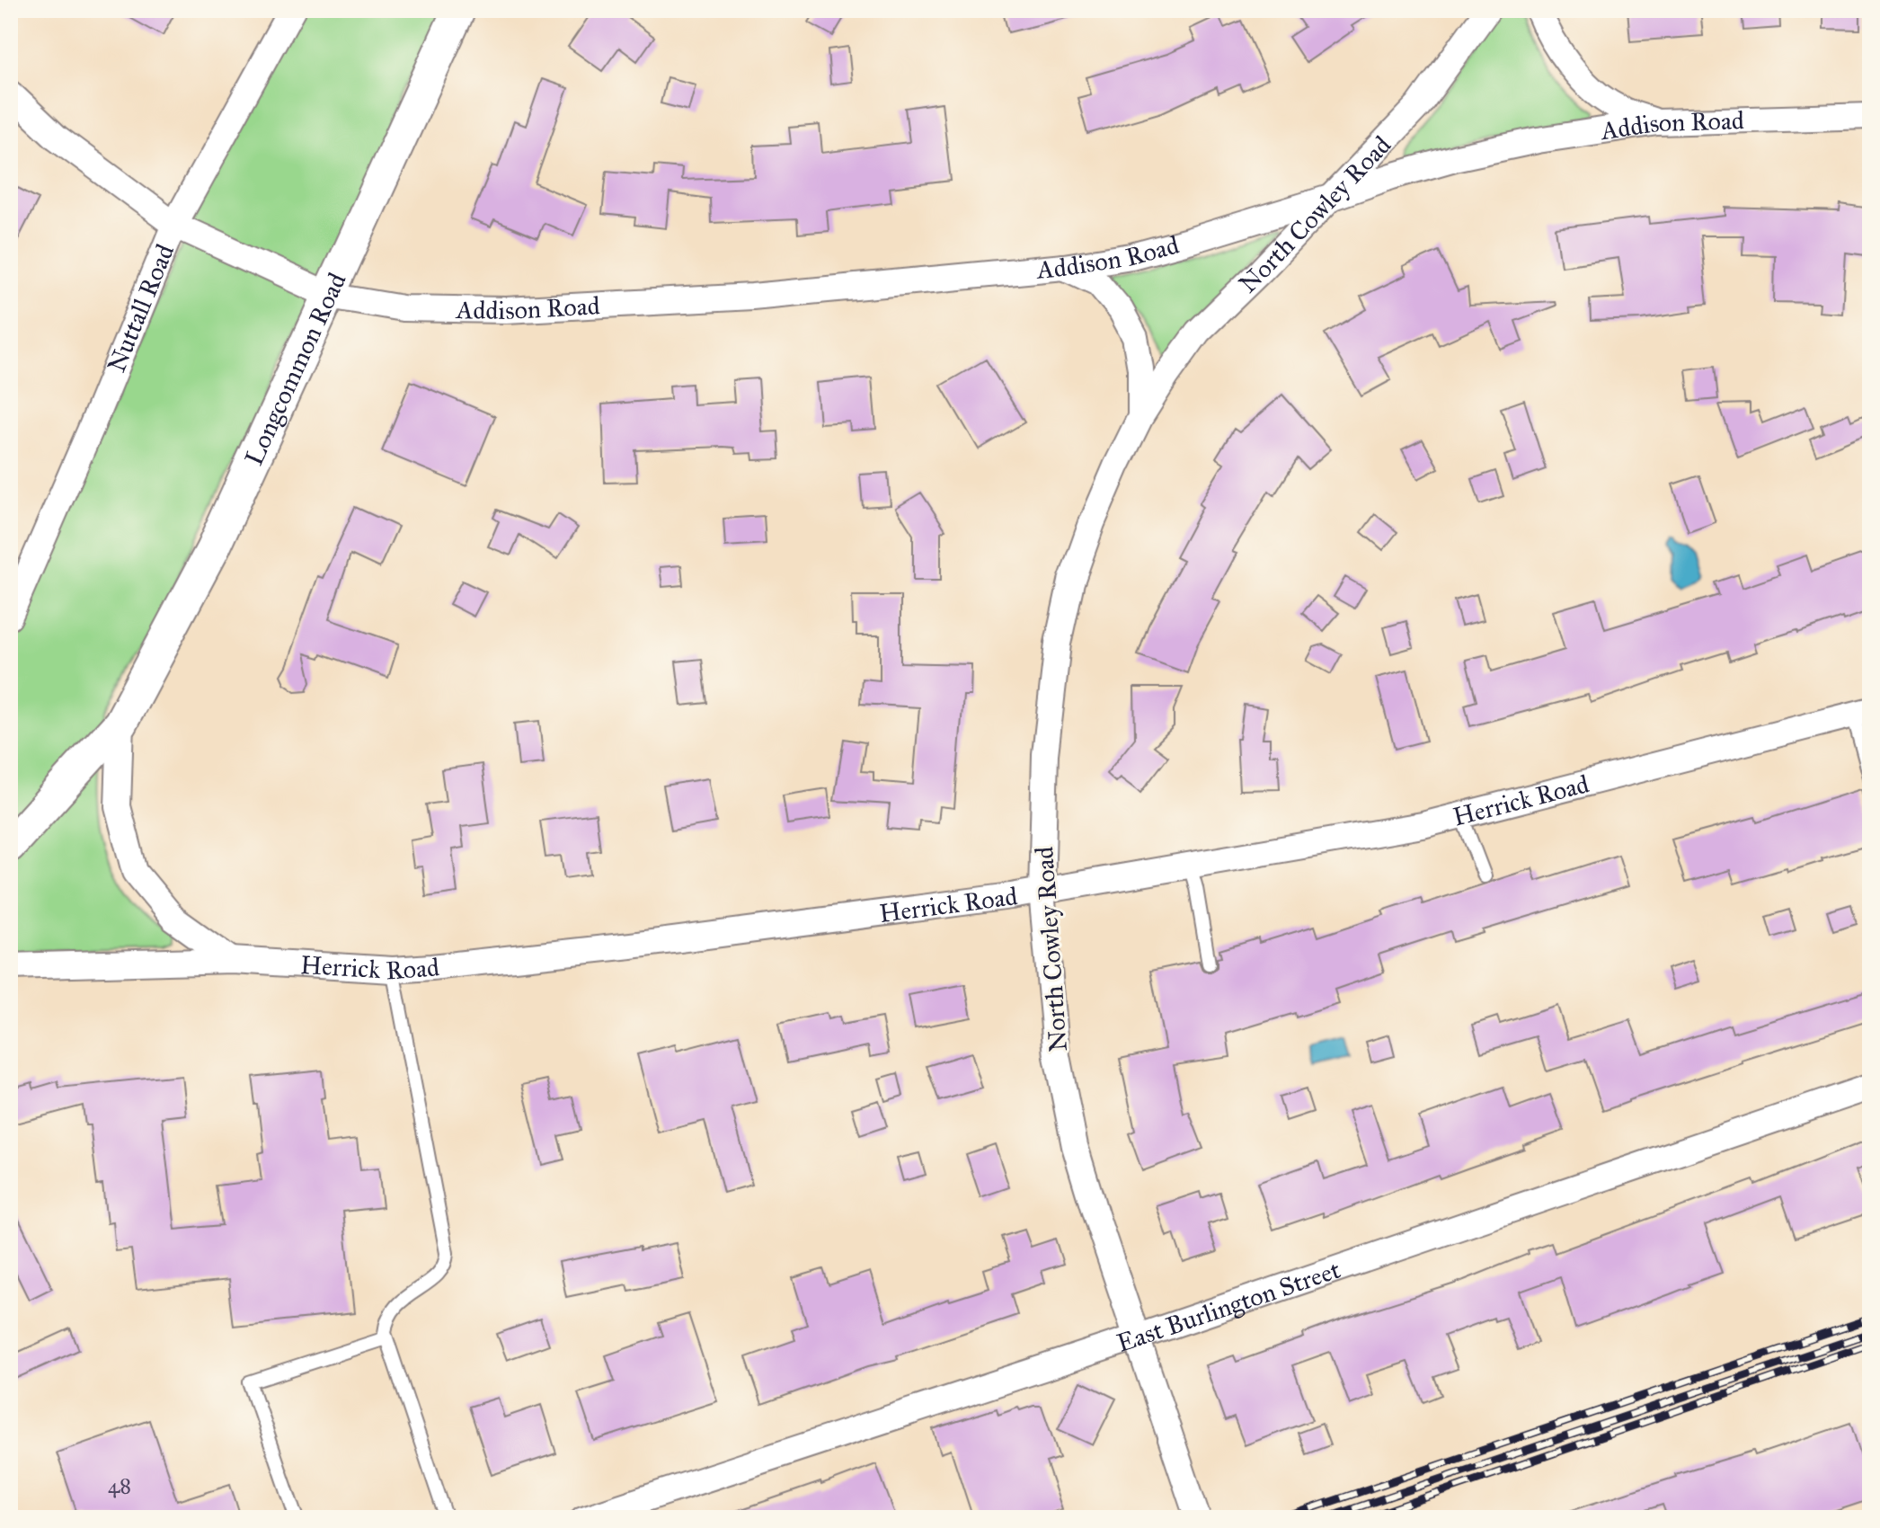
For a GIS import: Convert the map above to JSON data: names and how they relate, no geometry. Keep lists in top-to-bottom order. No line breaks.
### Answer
{"streets":{"street":["Addison Road","North Cowley Road","Nuttall Road","Longcommon Road","Herrick Road","East Burlington Street"]},"crossings":[["Addison Road","North Cowley Road"],["Addison Road","Nuttall Road"],["Addison Road","Longcommon Road"],["North Cowley Road","Herrick Road"],["North Cowley Road","East Burlington Street"],["Longcommon Road","Herrick Road"]],"house_numbers":["48"]}
